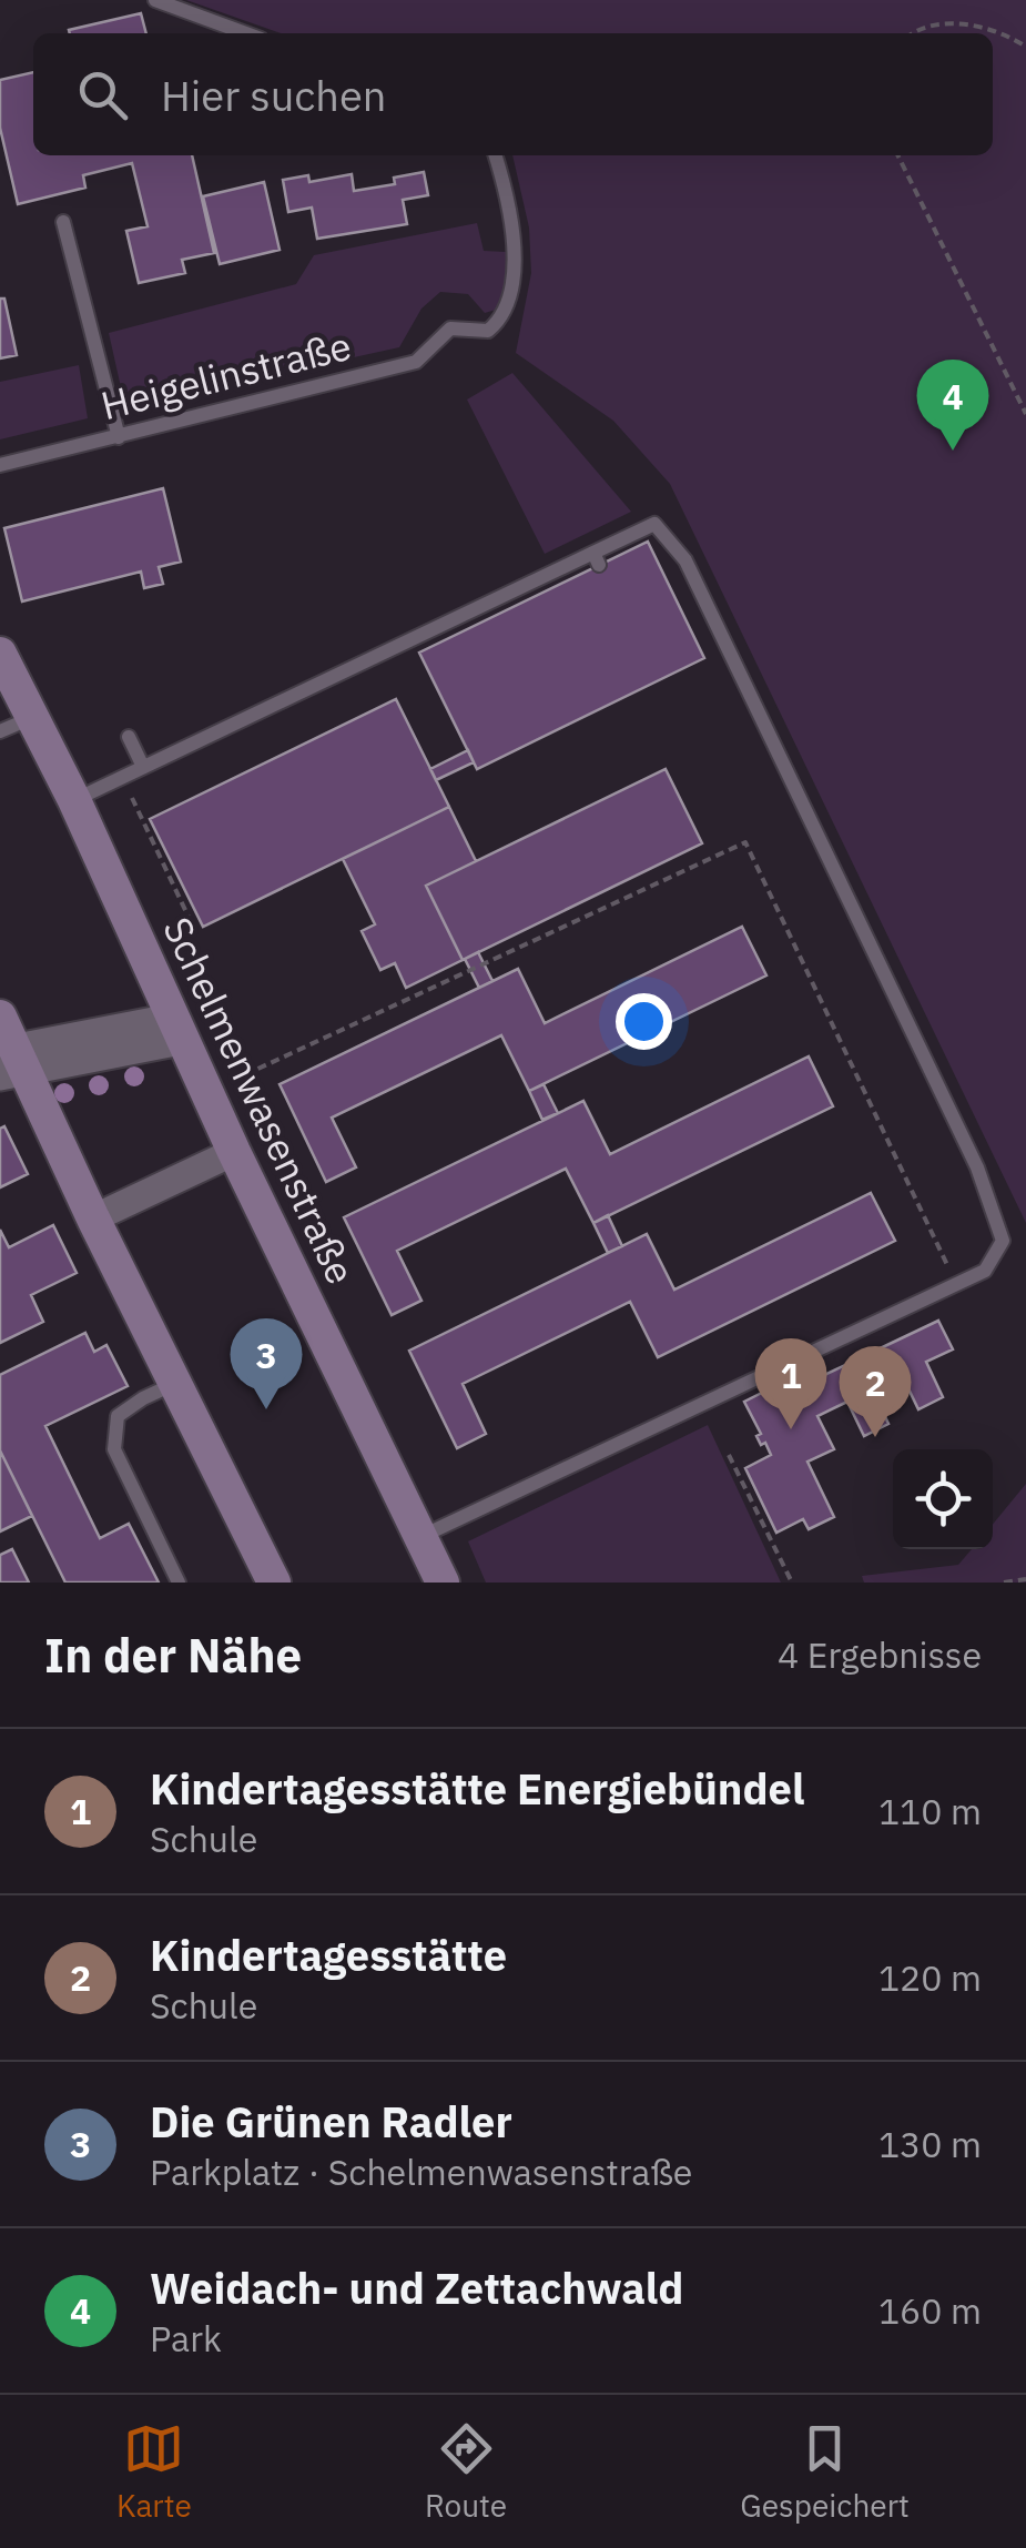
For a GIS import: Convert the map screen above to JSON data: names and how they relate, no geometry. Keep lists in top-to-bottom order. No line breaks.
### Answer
{"streets":{"street":["Schelmenwasenstraße"],"lane":["Heigelinstraße"]},"page":{"search":"Hier suchen","pins":["4","3","1","2"],"heading":["In der Nähe","4 Ergebnisse"],"list":[{"mark":"1","name":"Kindertagesstätte Energiebündel","note":"Schule","value":"110 m"},{"mark":"2","name":"Kindertagesstätte","note":"Schule","value":"120 m"},{"mark":"3","name":"Die Grünen Radler","note":"Parkplatz · Schelmenwasenstraße","value":"130 m"},{"mark":"4","name":"Weidach- und Zettachwald","note":"Park","value":"160 m"}],"nav":["Karte","Route","Gespeichert"]}}
